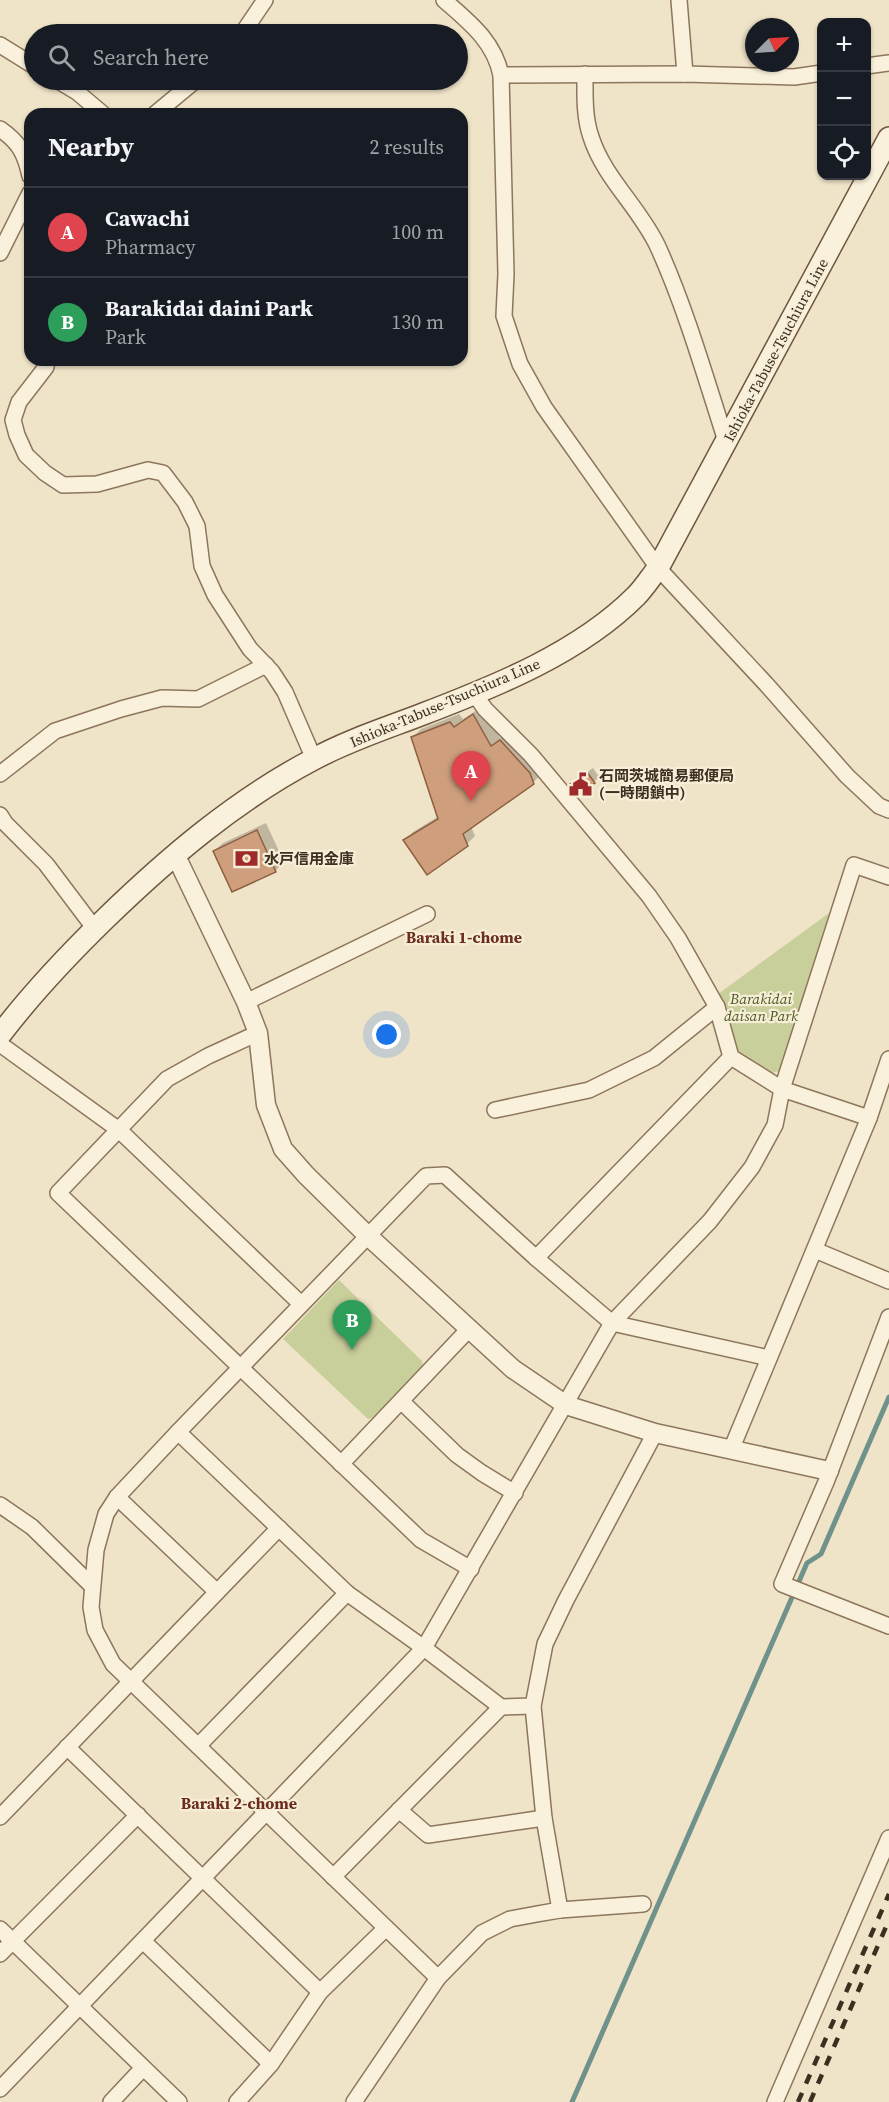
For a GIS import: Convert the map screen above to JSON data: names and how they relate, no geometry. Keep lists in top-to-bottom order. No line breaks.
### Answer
{"streets":{"main road":["Ishioka-Tabuse-Tsuchiura Line"]},"districts":["Baraki 1-chome","Baraki 2-chome"],"parks":["Barakidai daisan Park"],"places":{"public building":["石岡茨城簡易郵便局 (一時閉鎖中)"],"bank":["水戸信用金庫"]},"north":"top right","page":{"map_buttons":["+","−"],"search":"Search here","heading":["Nearby","2 results"],"list":[{"mark":"A","name":"Cawachi","note":"Pharmacy","value":"100 m"},{"mark":"B","name":"Barakidai daini Park","note":"Park","value":"130 m"}],"pins":["A","B"]}}
